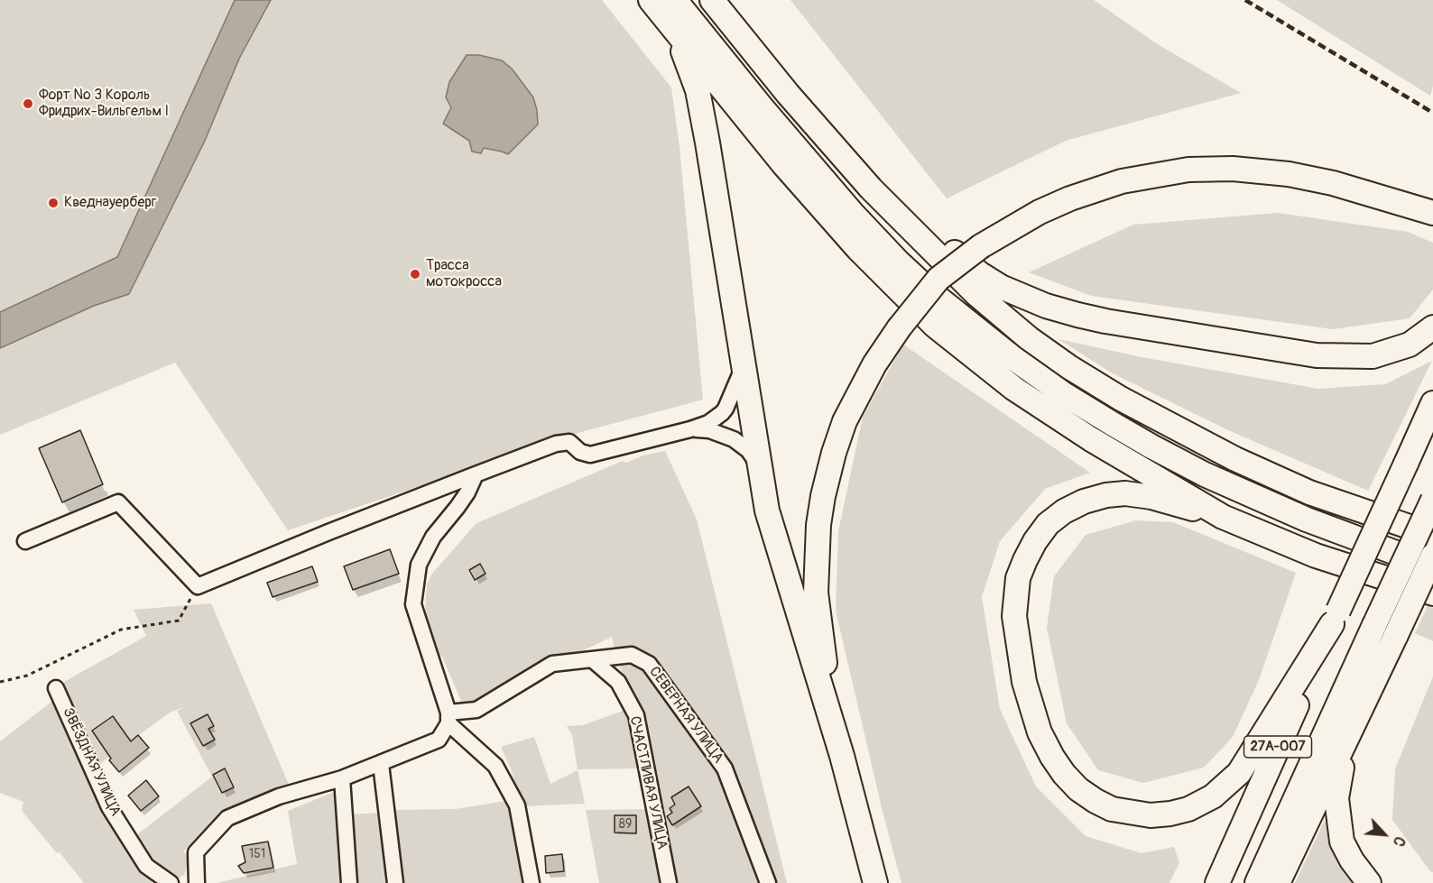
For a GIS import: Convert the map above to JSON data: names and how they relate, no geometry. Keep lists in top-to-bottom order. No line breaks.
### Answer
{"streets":{"highway":["27А-007"],"street":["СЕВЕРНАЯ УЛИЦА","ЗВЁЗДНАЯ УЛИЦА","СЧАСТЛИВАЯ УЛИЦА"]},"crossings":[["СЕВЕРНАЯ УЛИЦА","СЧАСТЛИВАЯ УЛИЦА"]],"places":["Форт № 3 Король Фридрих-Вильгельм I","Кведнауерберг","Трасса мотокросса"],"house_numbers":["89","151"],"north":"bottom right"}
